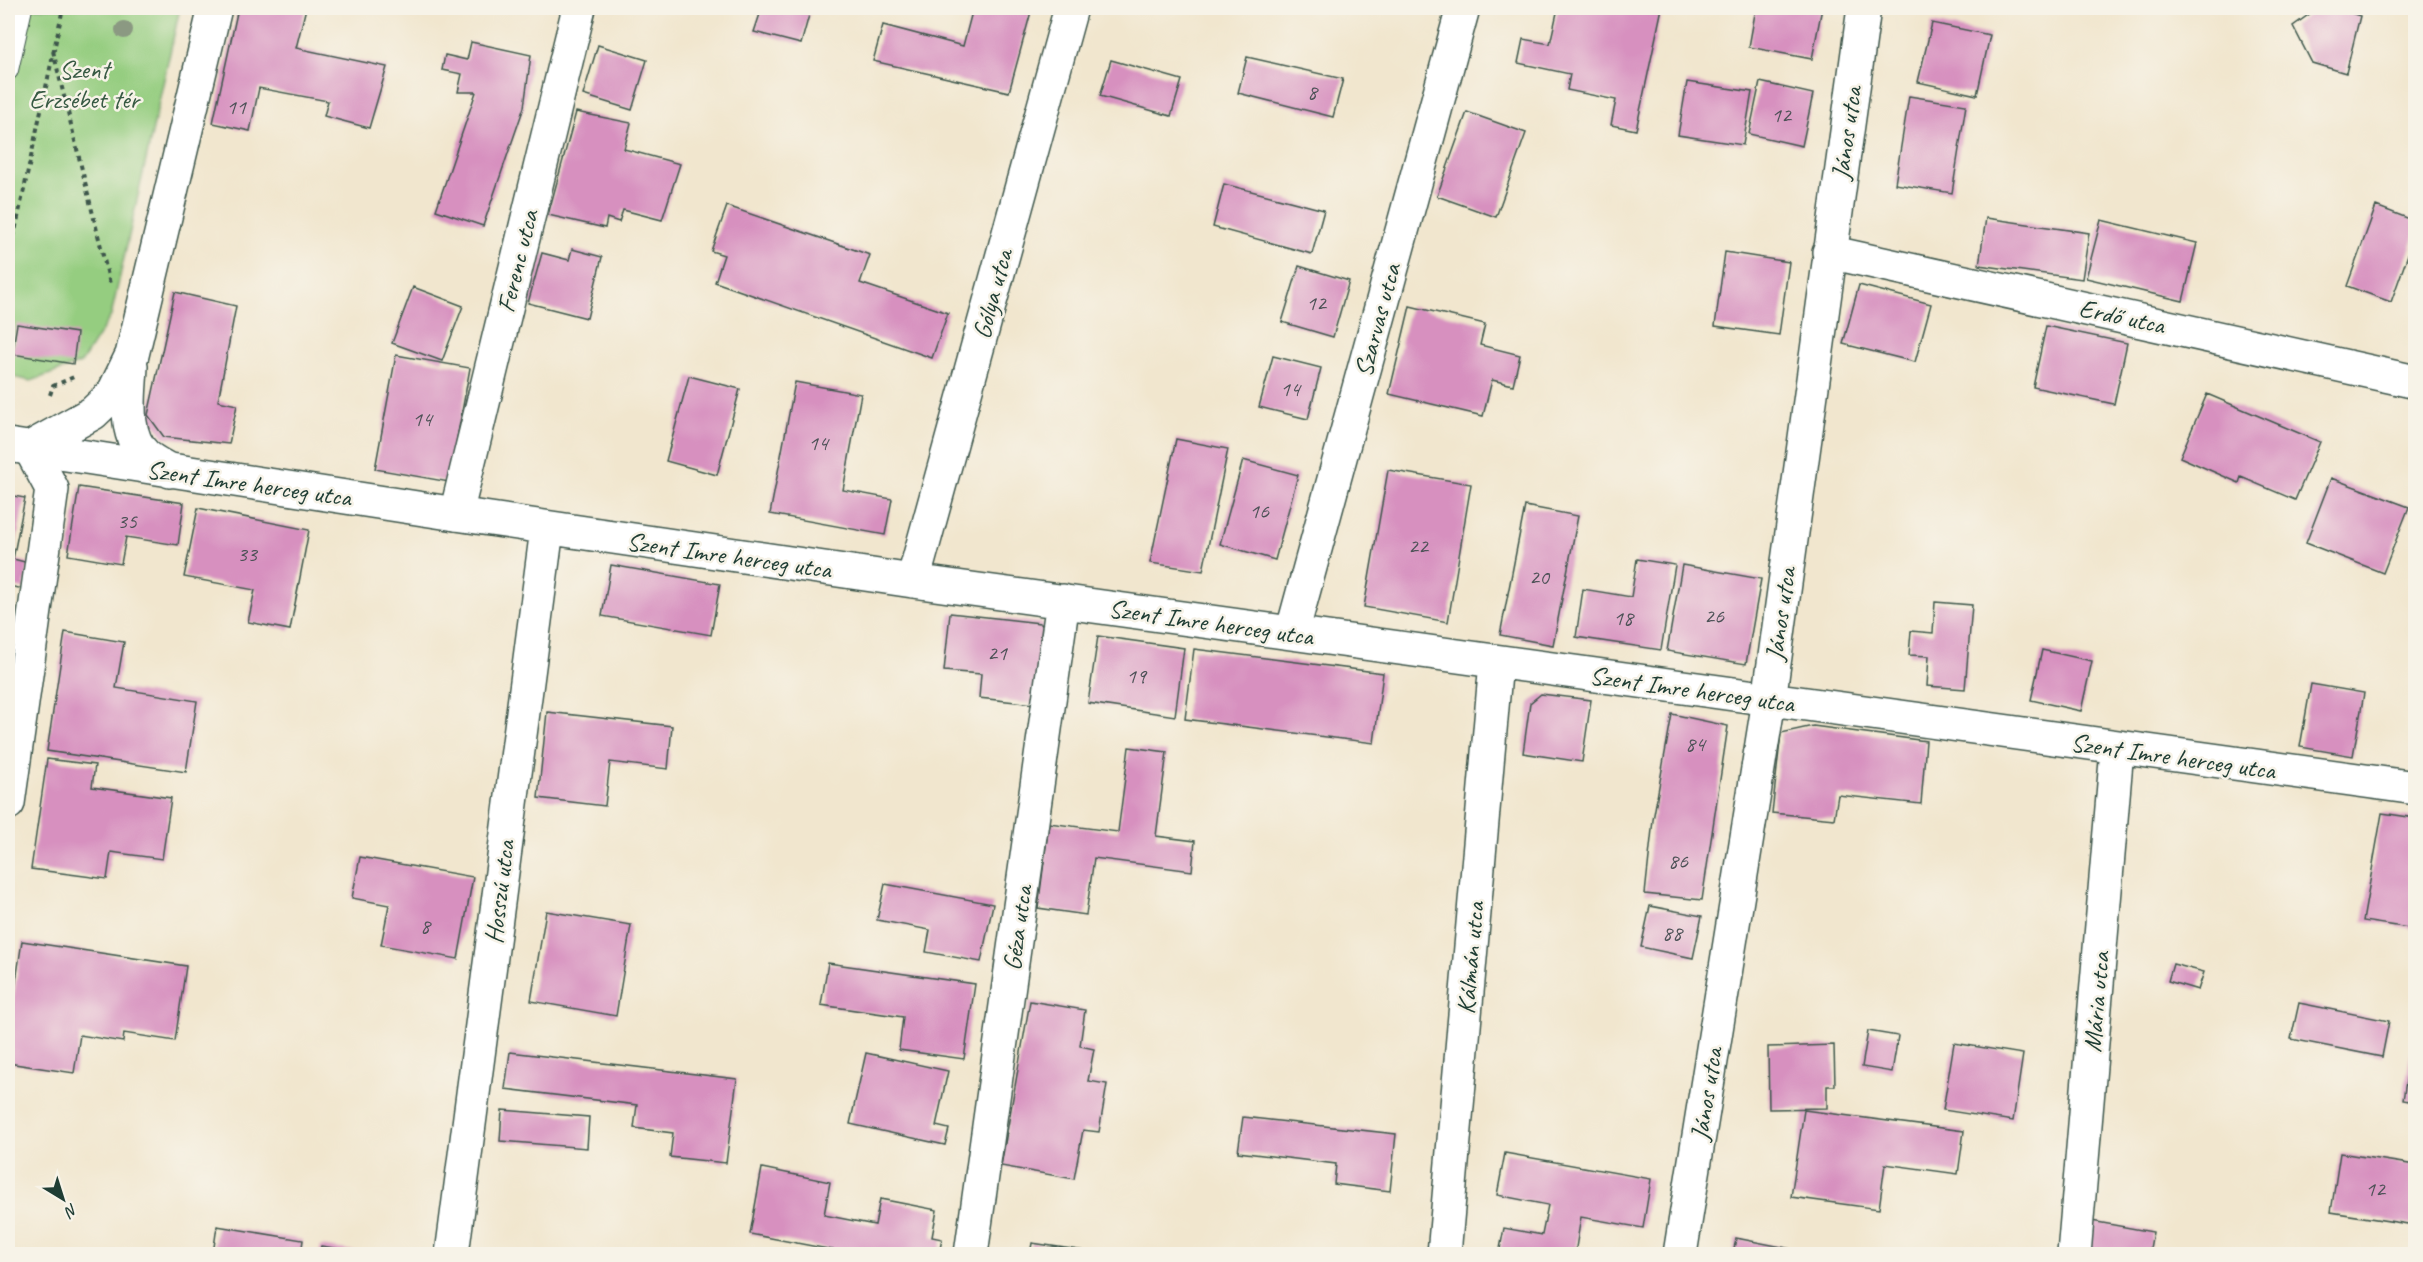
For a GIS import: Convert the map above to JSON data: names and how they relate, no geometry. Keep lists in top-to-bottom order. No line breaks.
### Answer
{"streets":{"street":["János utca","Ferenc utca","Gólya utca","Erdő utca","Szarvas utca","Szent Imre herceg utca","Hosszú utca","Géza utca","Kálmán utca","Mária utca"]},"crossings":[["János utca","Erdő utca"],["János utca","Szent Imre herceg utca"],["Ferenc utca","Szent Imre herceg utca"],["Gólya utca","Szent Imre herceg utca"],["Szarvas utca","Szent Imre herceg utca"],["Szent Imre herceg utca","Hosszú utca"],["Szent Imre herceg utca","Géza utca"],["Szent Imre herceg utca","Kálmán utca"],["Szent Imre herceg utca","Mária utca"]],"parks":["Szent Erzsébet tér"],"house_numbers":["8","11","12","12","14","14","14","16","35","22","33","20","26","18","21","19","84","86","8","88","12"],"north":"bottom right"}
